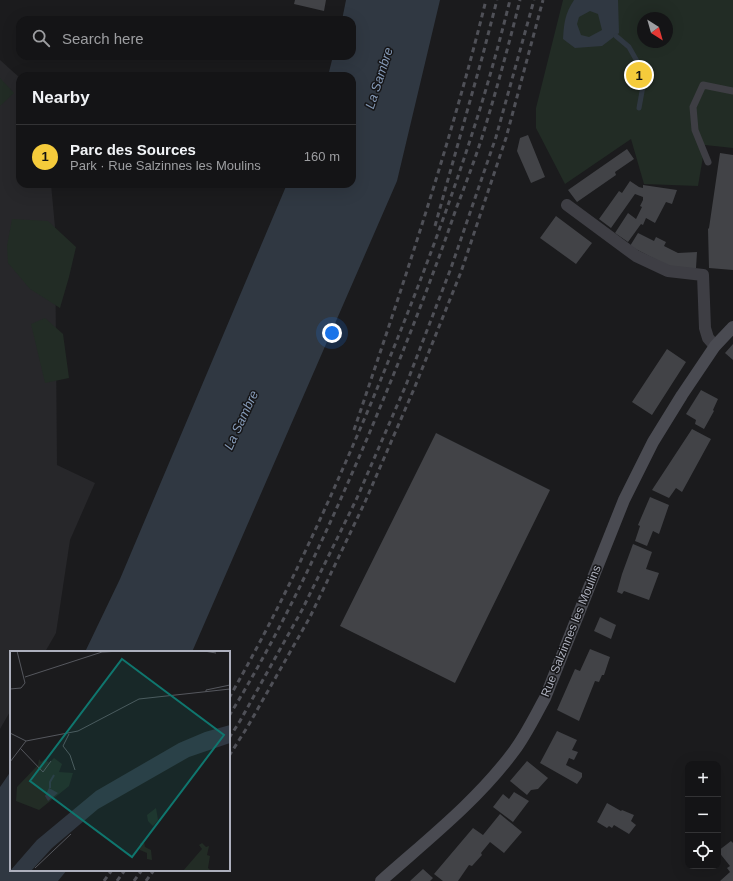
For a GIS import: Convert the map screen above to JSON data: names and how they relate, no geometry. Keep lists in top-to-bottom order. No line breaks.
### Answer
{"streets":{"street":["Rue Salzinnes les Moulins"]},"water":["La Sambre"],"north":"bottom right","page":{"search":"Search here","pins":"1","heading":"Nearby","list":[{"mark":"1","name":"Parc des Sources","note":"Park · Rue Salzinnes les Moulins","value":"160 m"}],"map_buttons":["+","−"]}}
